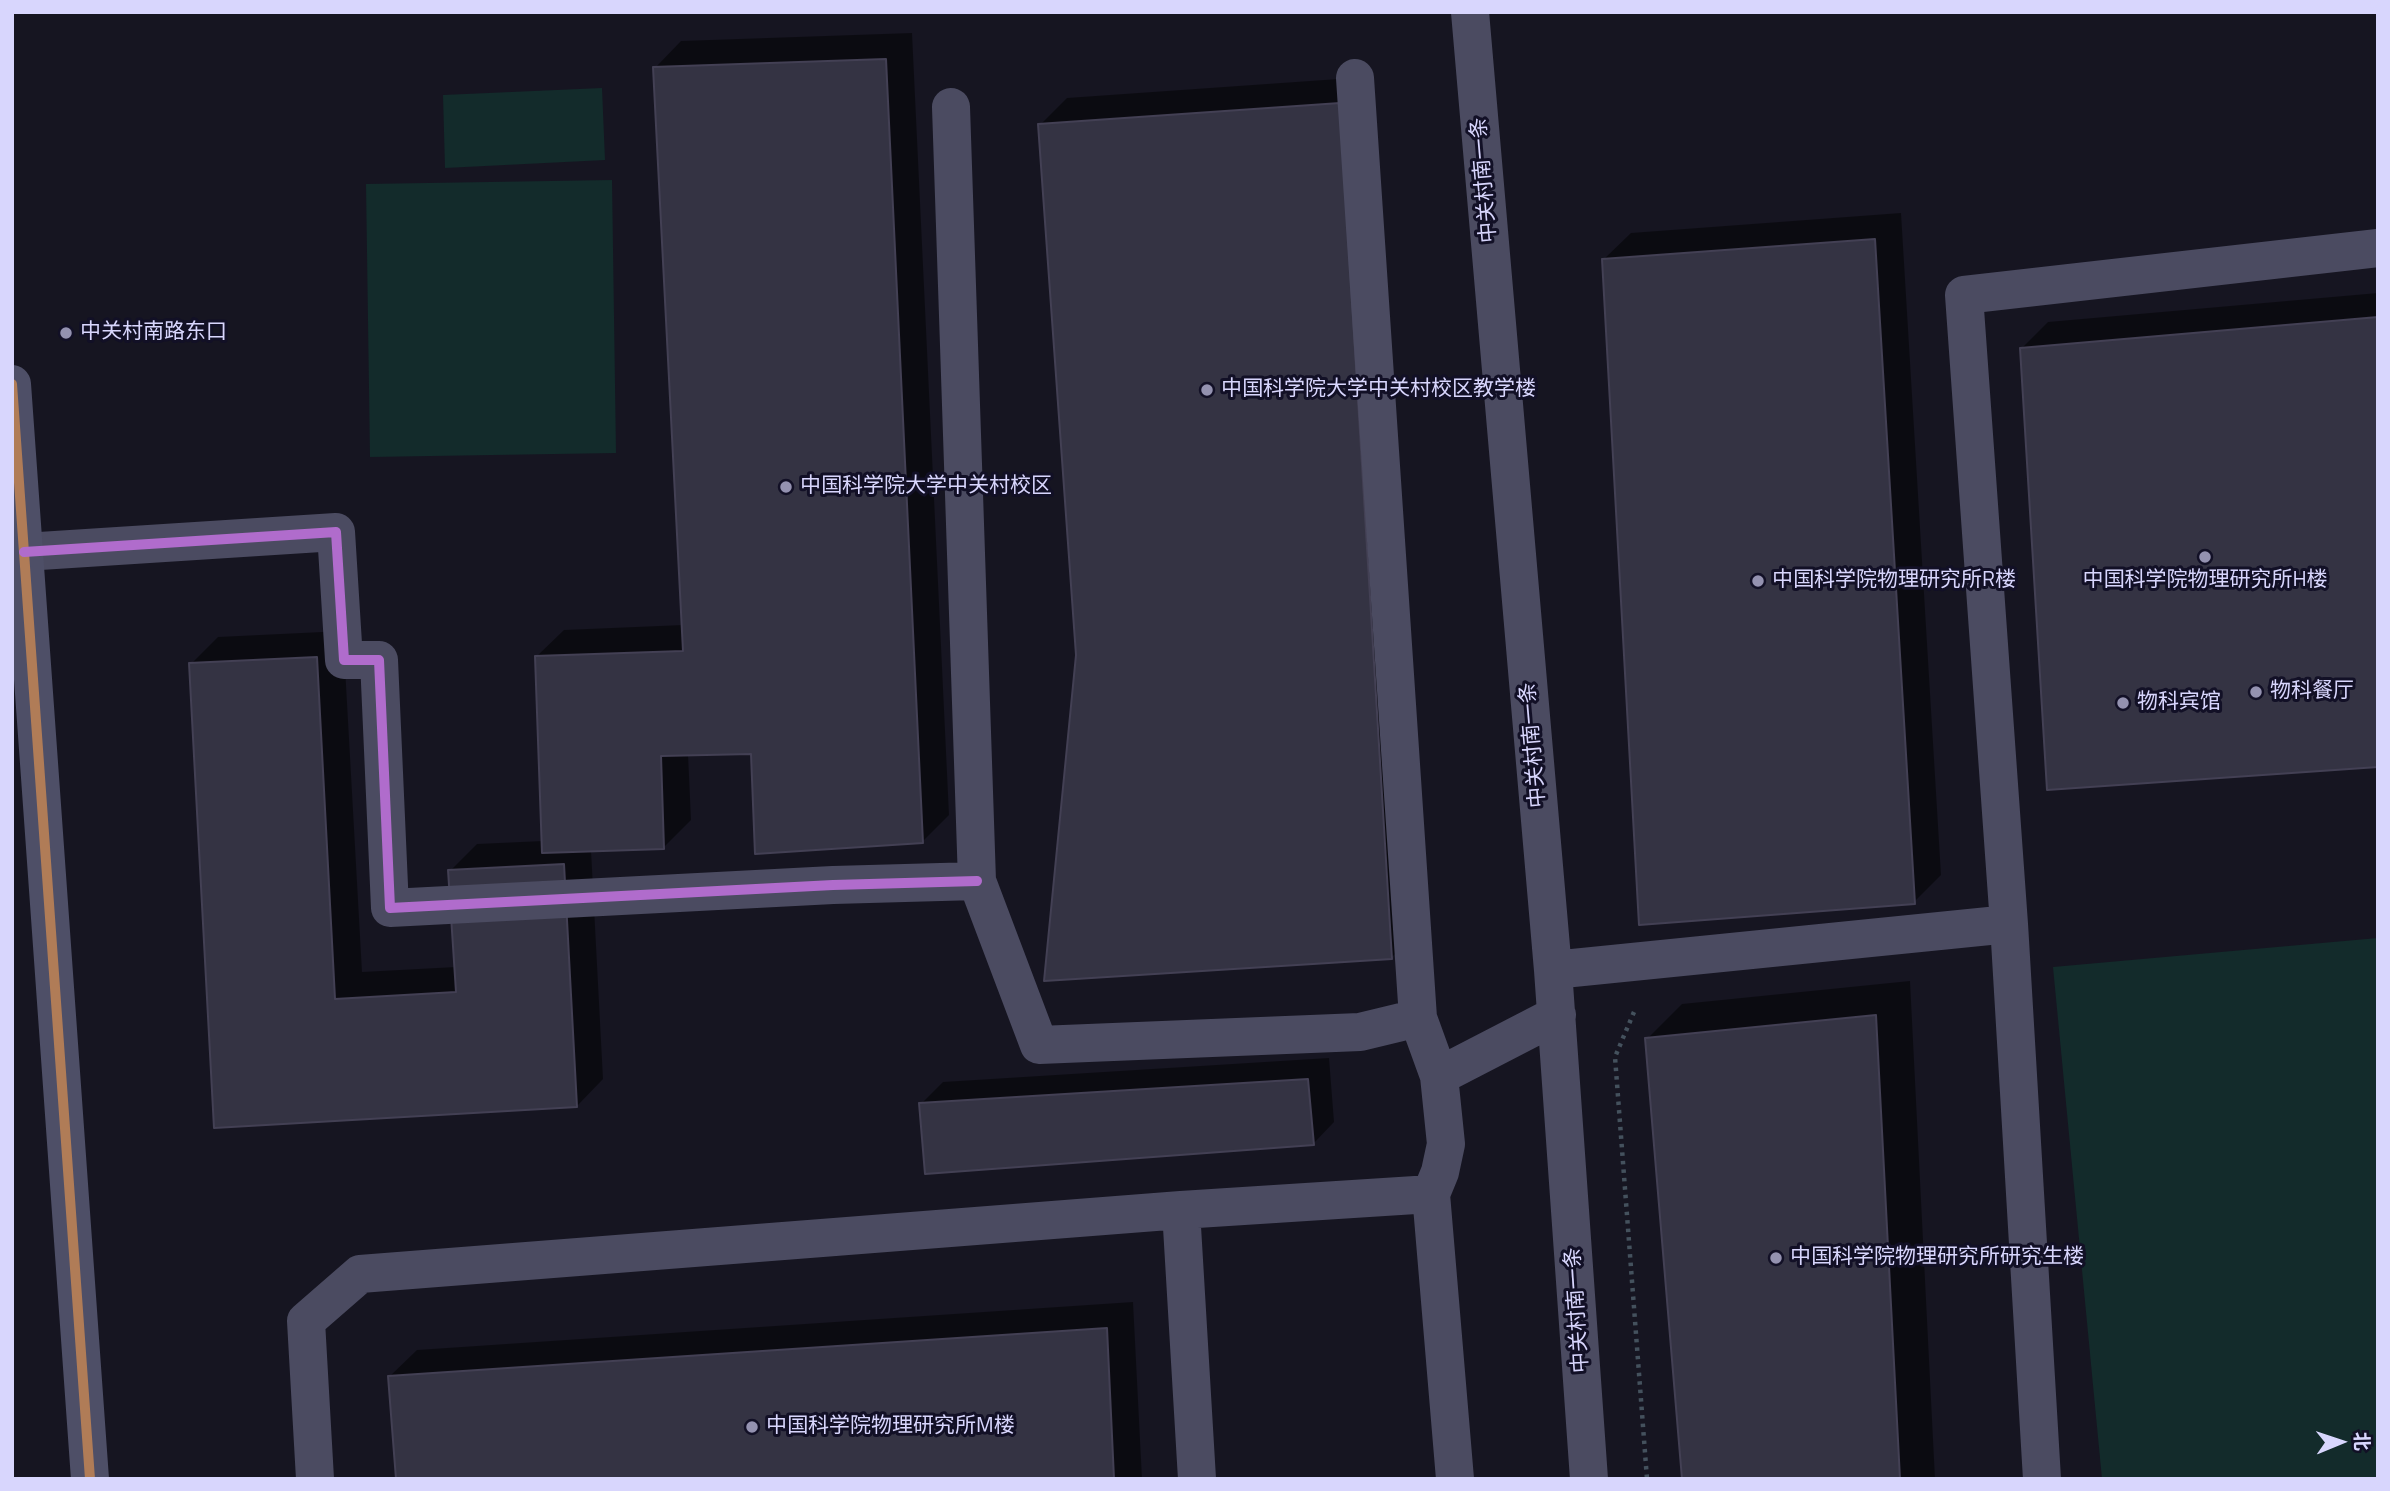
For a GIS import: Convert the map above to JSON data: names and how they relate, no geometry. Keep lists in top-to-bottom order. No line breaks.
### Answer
{"streets":{"street":["中关村南一条"]},"places":["中关村南路东口","中国科学院大学中关村校区教学楼","中国科学院大学中关村校区","中国科学院物理研究所H楼","中国科学院物理研究所R楼","物科餐厅","物科宾馆","中国科学院物理研究所研究生楼","中国科学院物理研究所M楼"],"north":"right"}
